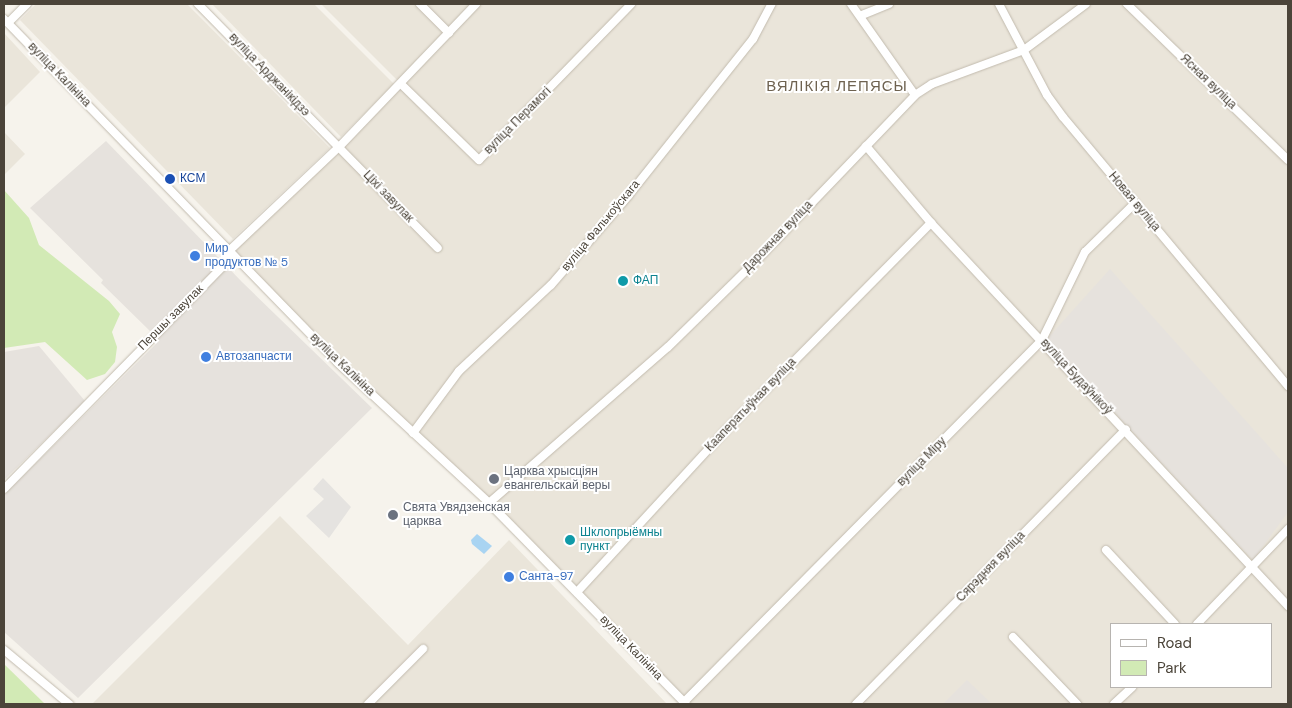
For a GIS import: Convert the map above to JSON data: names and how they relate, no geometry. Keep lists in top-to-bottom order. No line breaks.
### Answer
{"streets":{"street":["вуліца Калініна","вуліца Арджанікідзэ","Ясная вуліца","вуліца Перамогі","Ціхі завулак","Новая вуліца","вуліца Фалькоўскага","Дарожная вуліца","Першы завулак","вуліца Будаўнікоў","Кааператыўная вуліца","вуліца Міру","Сярэдняя вуліца"]},"crossings":[["вуліца Калініна","вуліца Фалькоўскага"],["вуліца Калініна","Дарожная вуліца"],["вуліца Калініна","Першы завулак"],["вуліца Калініна","Кааператыўная вуліца"],["вуліца Калініна","вуліца Міру"],["вуліца Арджанікідзэ","Ціхі завулак"],["вуліца Арджанікідзэ","Першы завулак"],["вуліца Перамогі","Першы завулак"],["Ціхі завулак","Першы завулак"],["Новая вуліца","Дарожная вуліца"],["Новая вуліца","вуліца Міру"],["Дарожная вуліца","вуліца Будаўнікоў"],["вуліца Будаўнікоў","Кааператыўная вуліца"],["вуліца Будаўнікоў","вуліца Міру"],["вуліца Будаўнікоў","Сярэдняя вуліца"]],"districts":["ВЯЛІКІЯ ЛЕПЯСЫ"],"places":["КСМ","Мир продуктов № 5","ФАП","Автозапчасти","Царква хрысціян евангельскай веры","Свята Увядзенская царква","Шклопрыёмны пункт","Санта-97"],"legend":["Road","Park"]}
